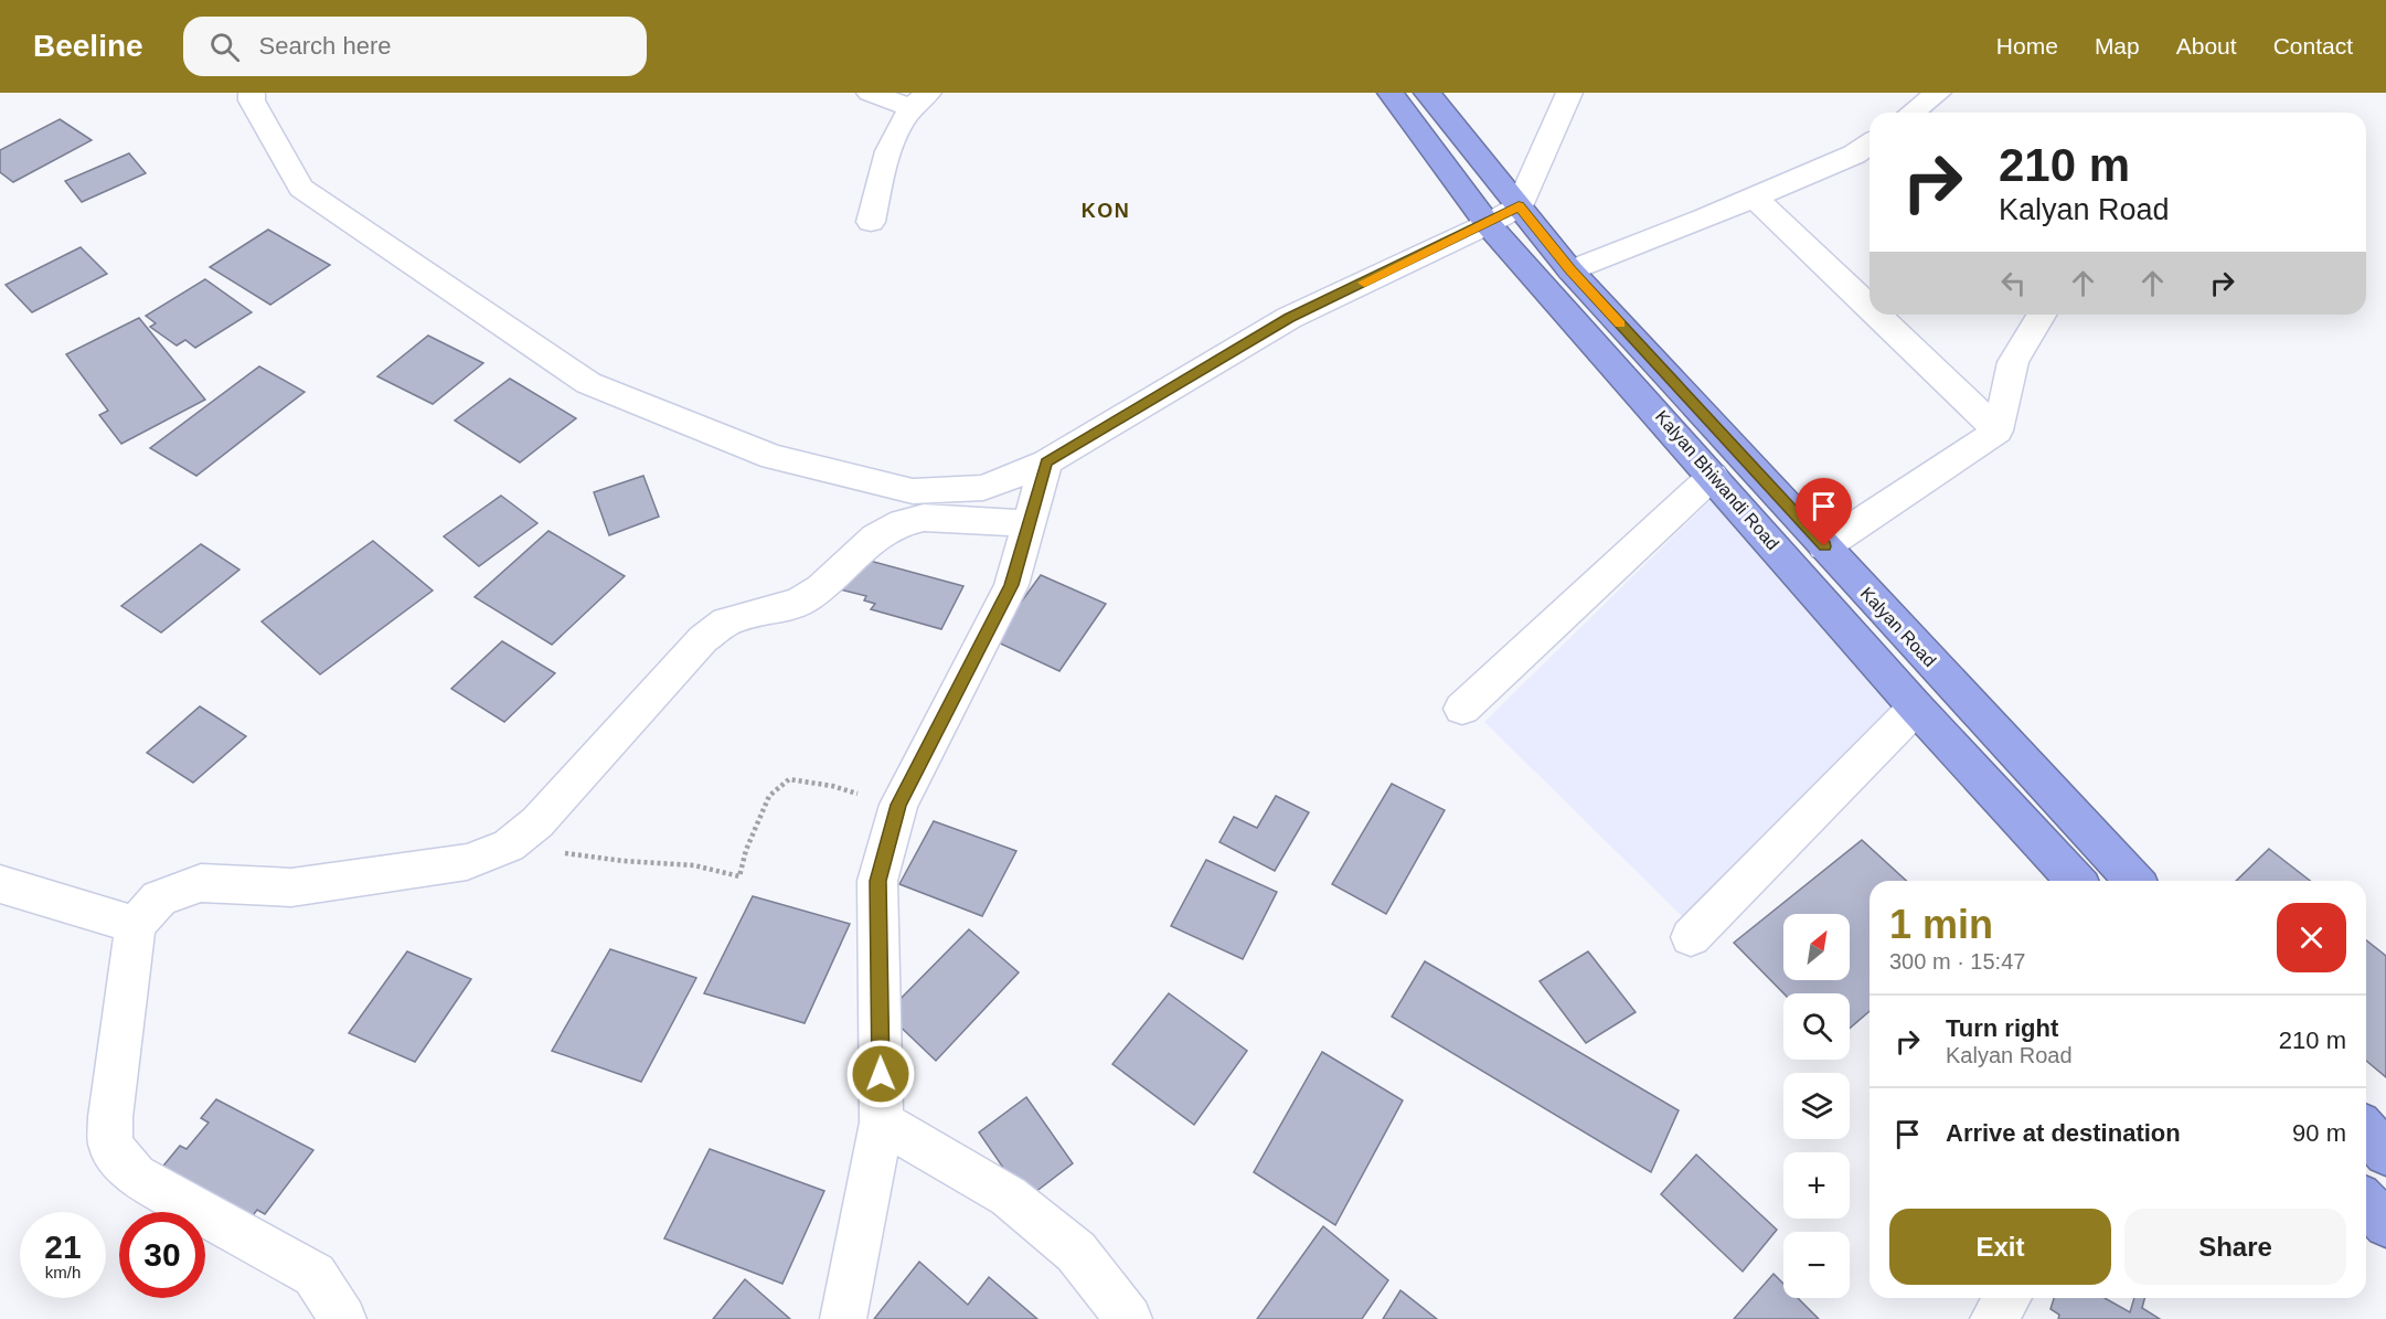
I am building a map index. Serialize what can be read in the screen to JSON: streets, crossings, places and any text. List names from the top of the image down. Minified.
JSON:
{"streets":{"highway":["Kalyan Bhiwandi Road","Kalyan Road"]},"districts":["KON"],"north":"top right","page":{"header":"Beeline","search":"Search here","nav":["Home","Map","About","Contact"],"turn":["210 m","Kalyan Road"],"heading":["1 min","300 m · 15:47"],"map_buttons":["+","−"],"list":[{"name":"Turn right","note":"Kalyan Road","value":"210 m"},{"name":"Arrive at destination","value":"90 m"}],"buttons":["Exit","Share"],"speed":"21 km/h","limit":"30"}}
